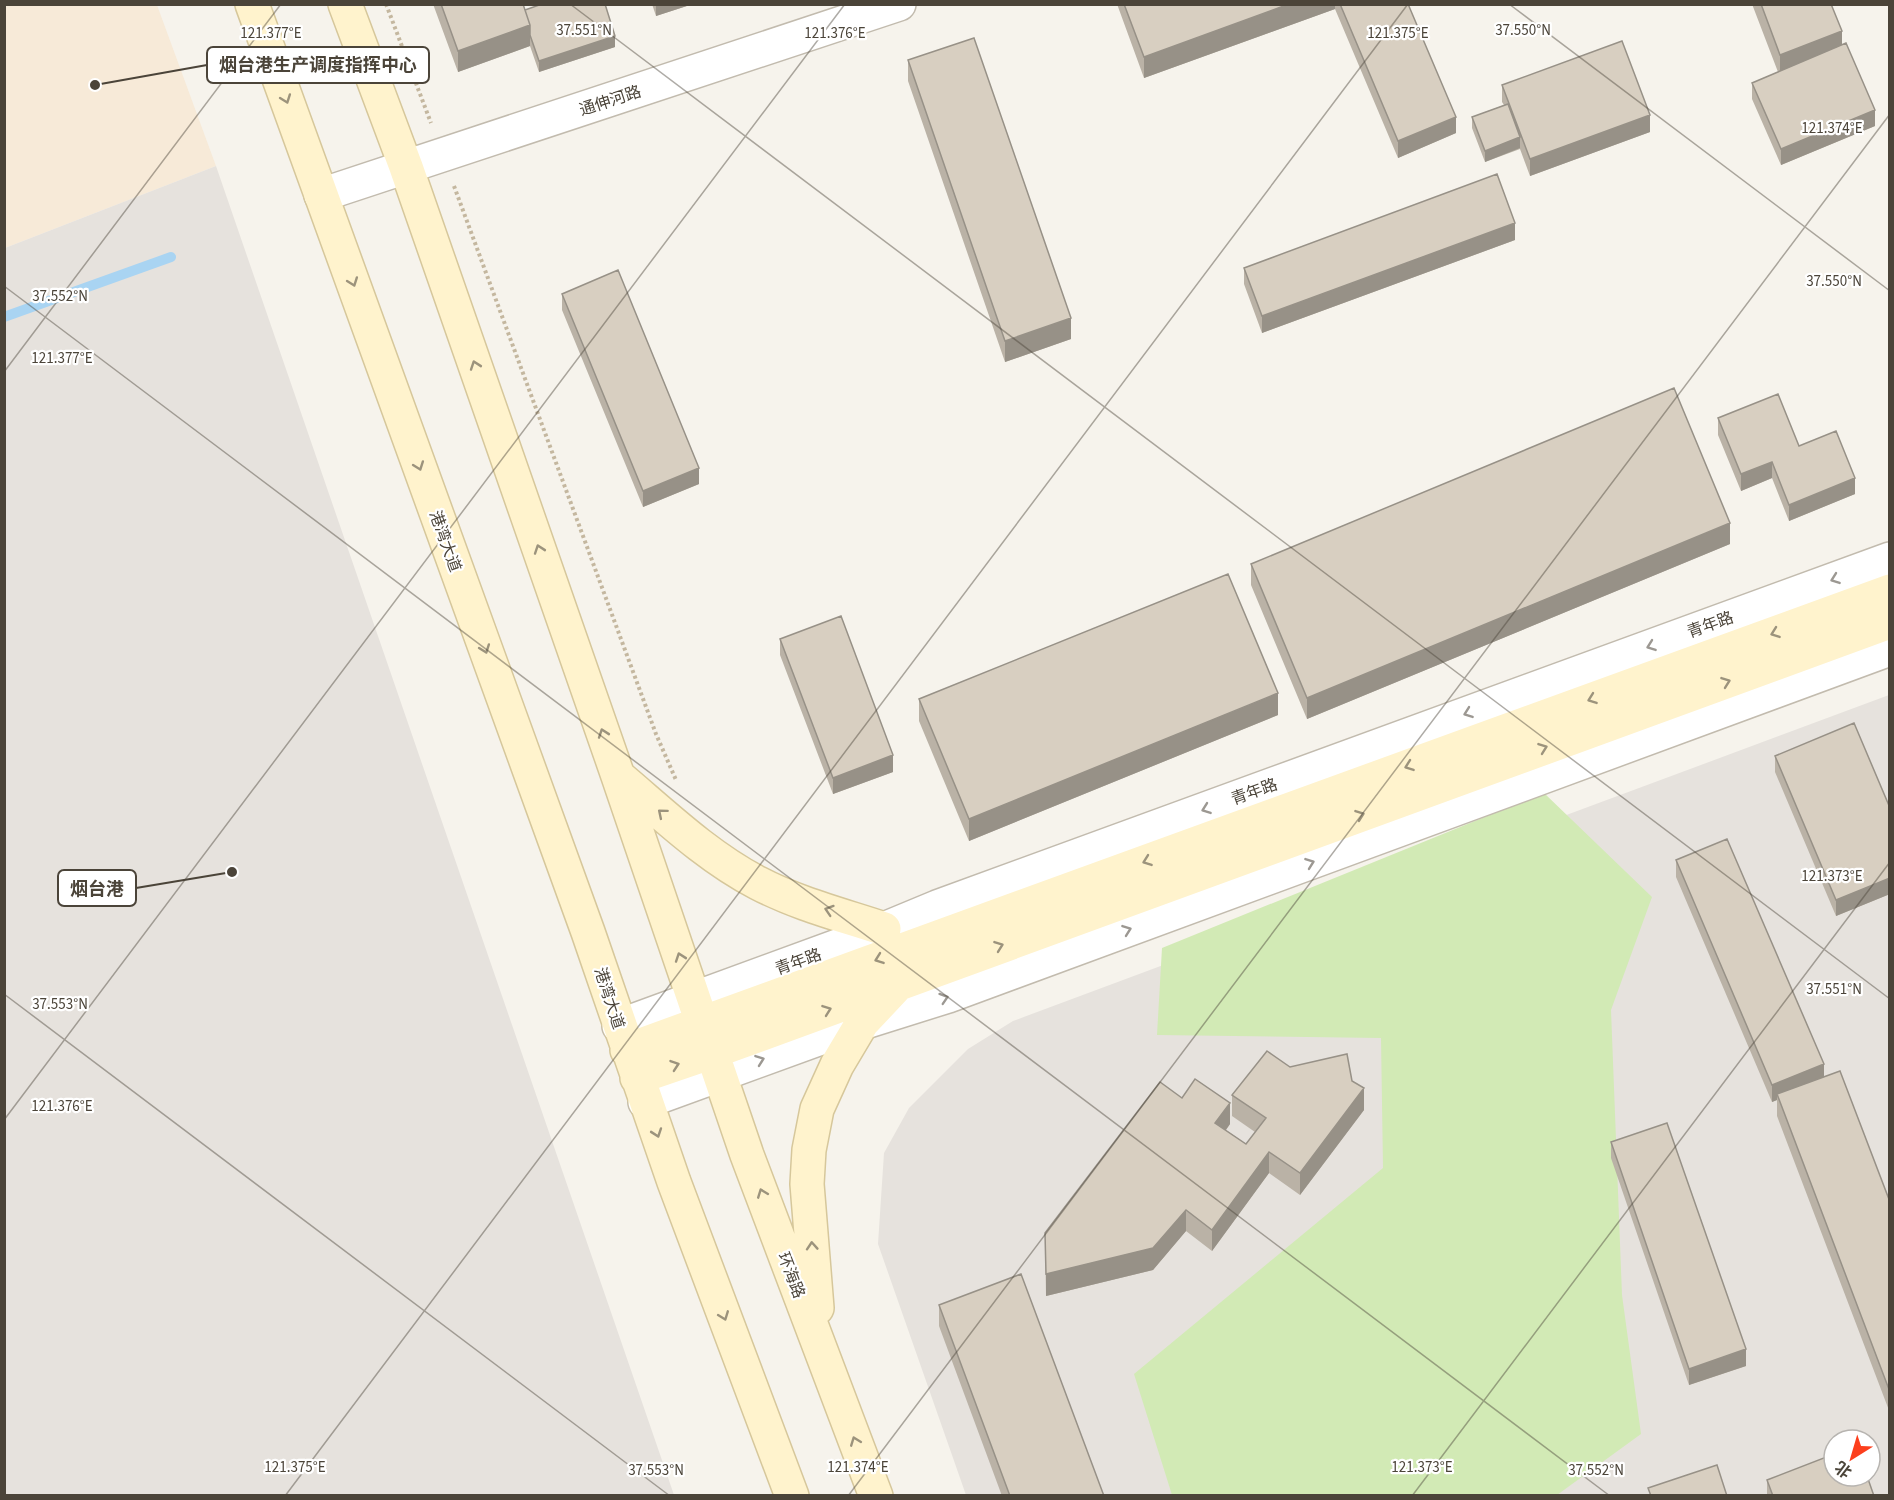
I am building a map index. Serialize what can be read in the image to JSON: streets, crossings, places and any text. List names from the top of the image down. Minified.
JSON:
{"streets":{"main road":["港湾大道","青年路","环海路"],"street":["通伸河路"]},"crossings":[["通伸河路","港湾大道"],["港湾大道","青年路"],["青年路","环海路"]],"places":["烟台港生产调度指挥中心","烟台港"],"north":"bottom left","coordinates":["37.551°N","37.550°N","121.377°E","121.376°E","121.375°E","121.374°E","37.552°N","121.373°E","37.553°N"]}
